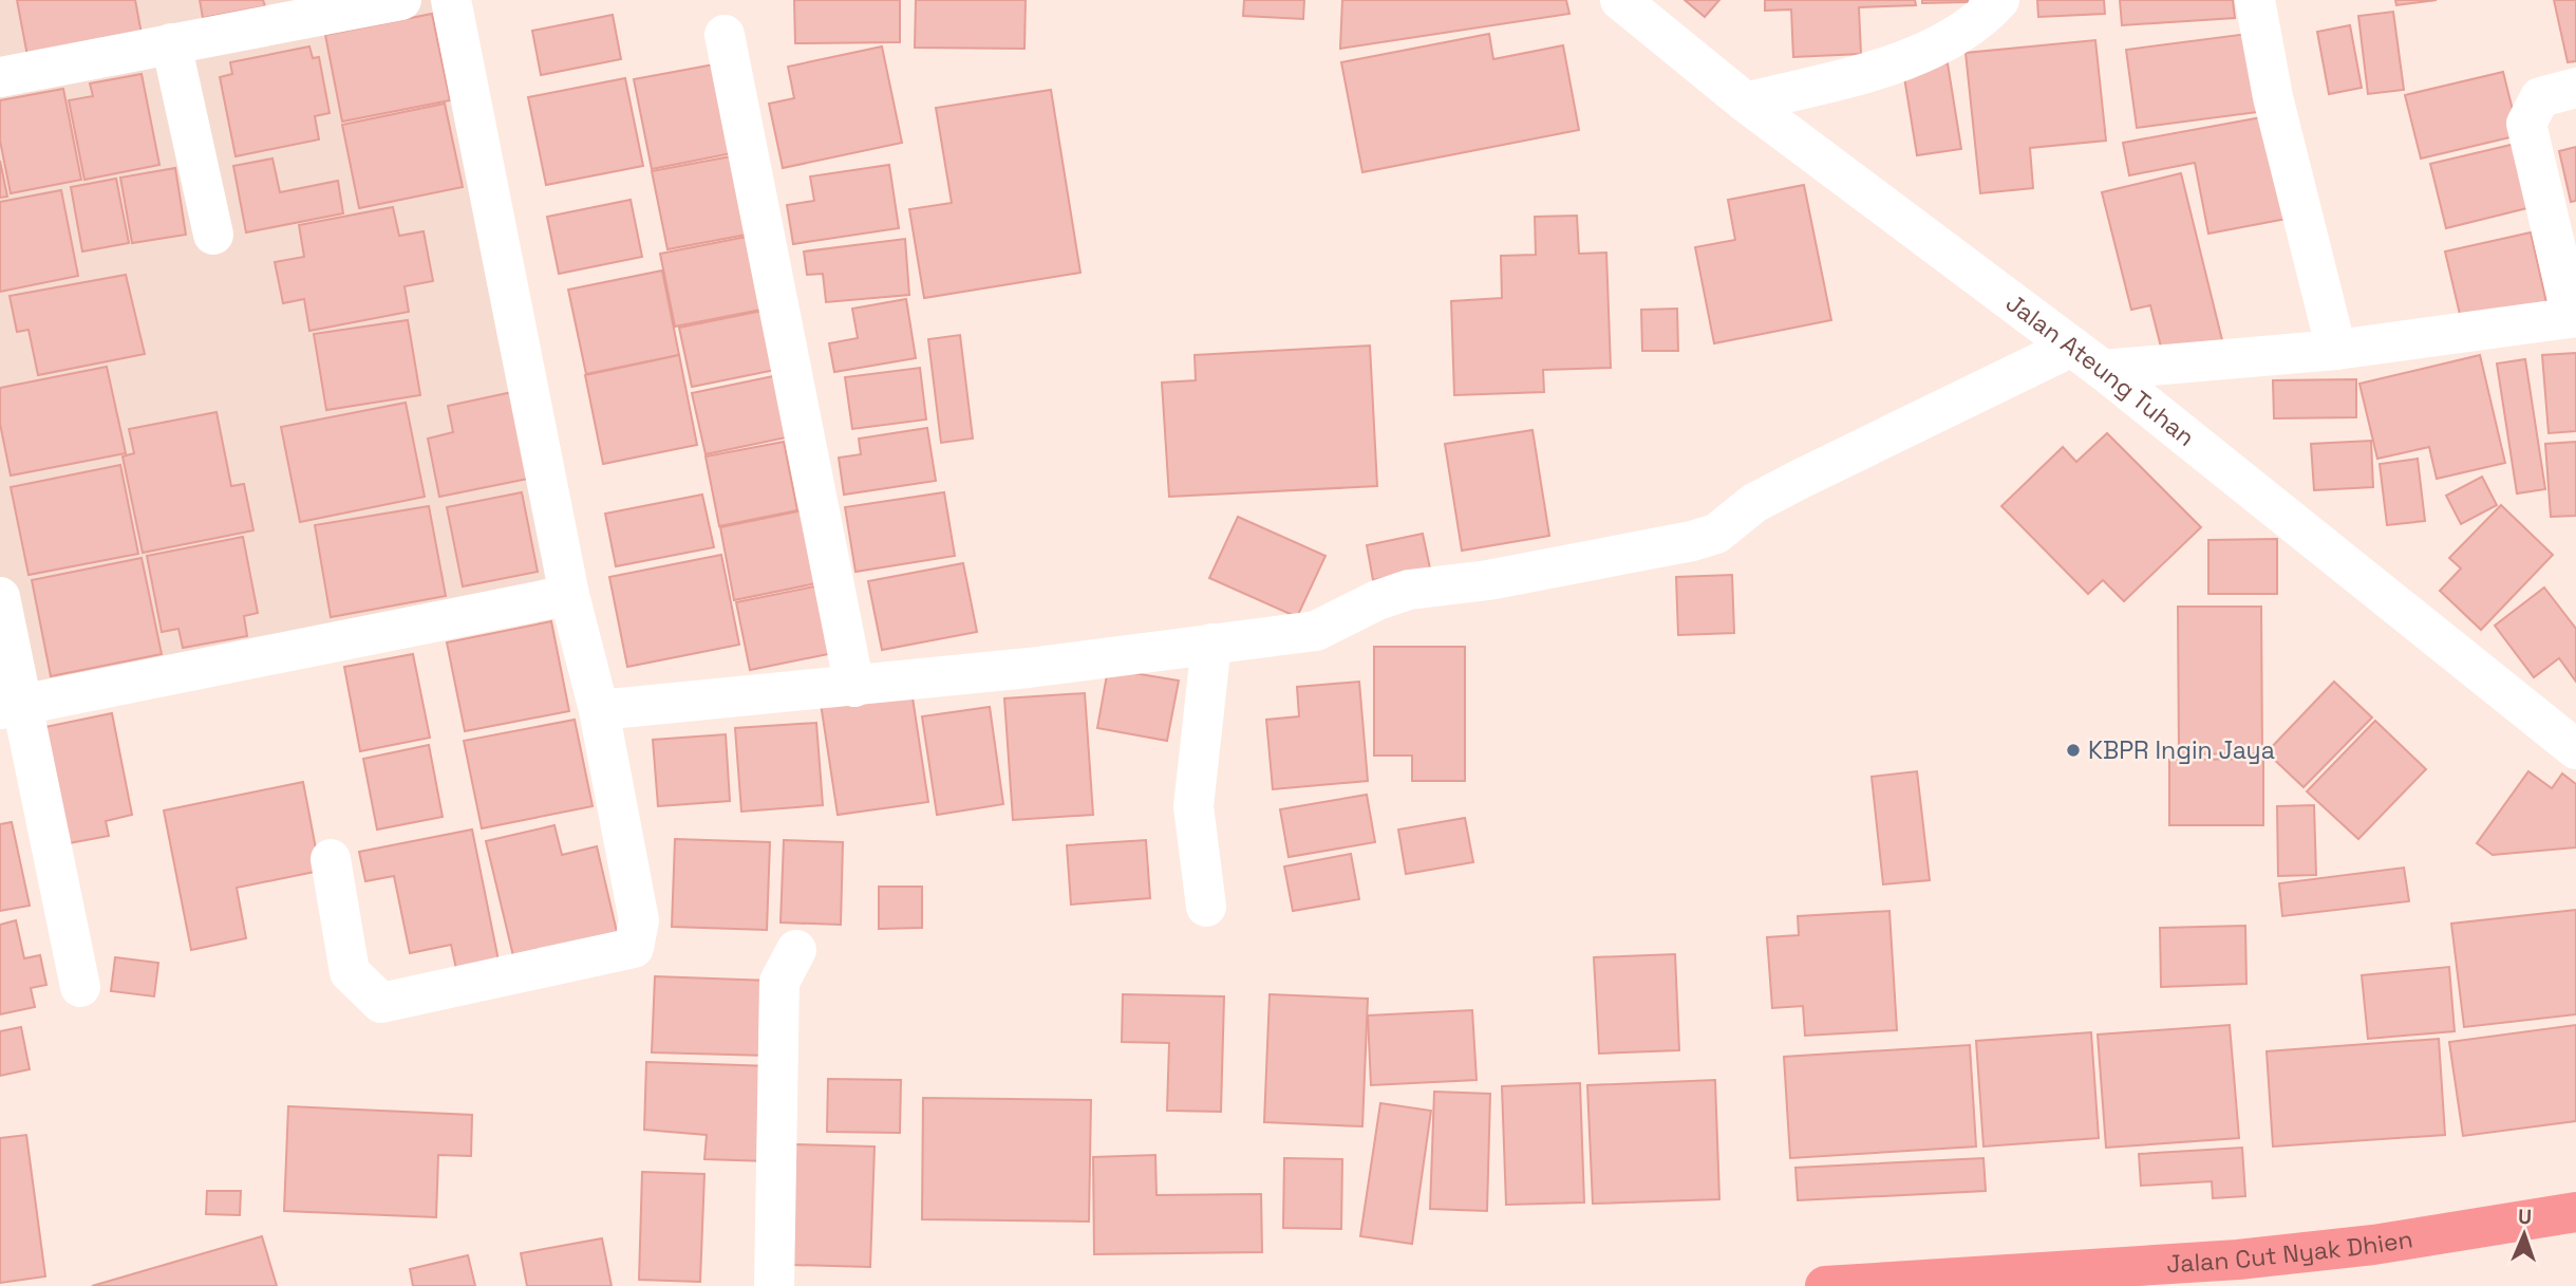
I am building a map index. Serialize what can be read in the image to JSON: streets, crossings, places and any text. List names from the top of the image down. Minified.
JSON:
{"streets":{"highway":["Jalan Cut Nyak Dhien"],"street":["Jalan Ateung Tuhan"]},"places":["KBPR Ingin Jaya"],"north":"top"}
